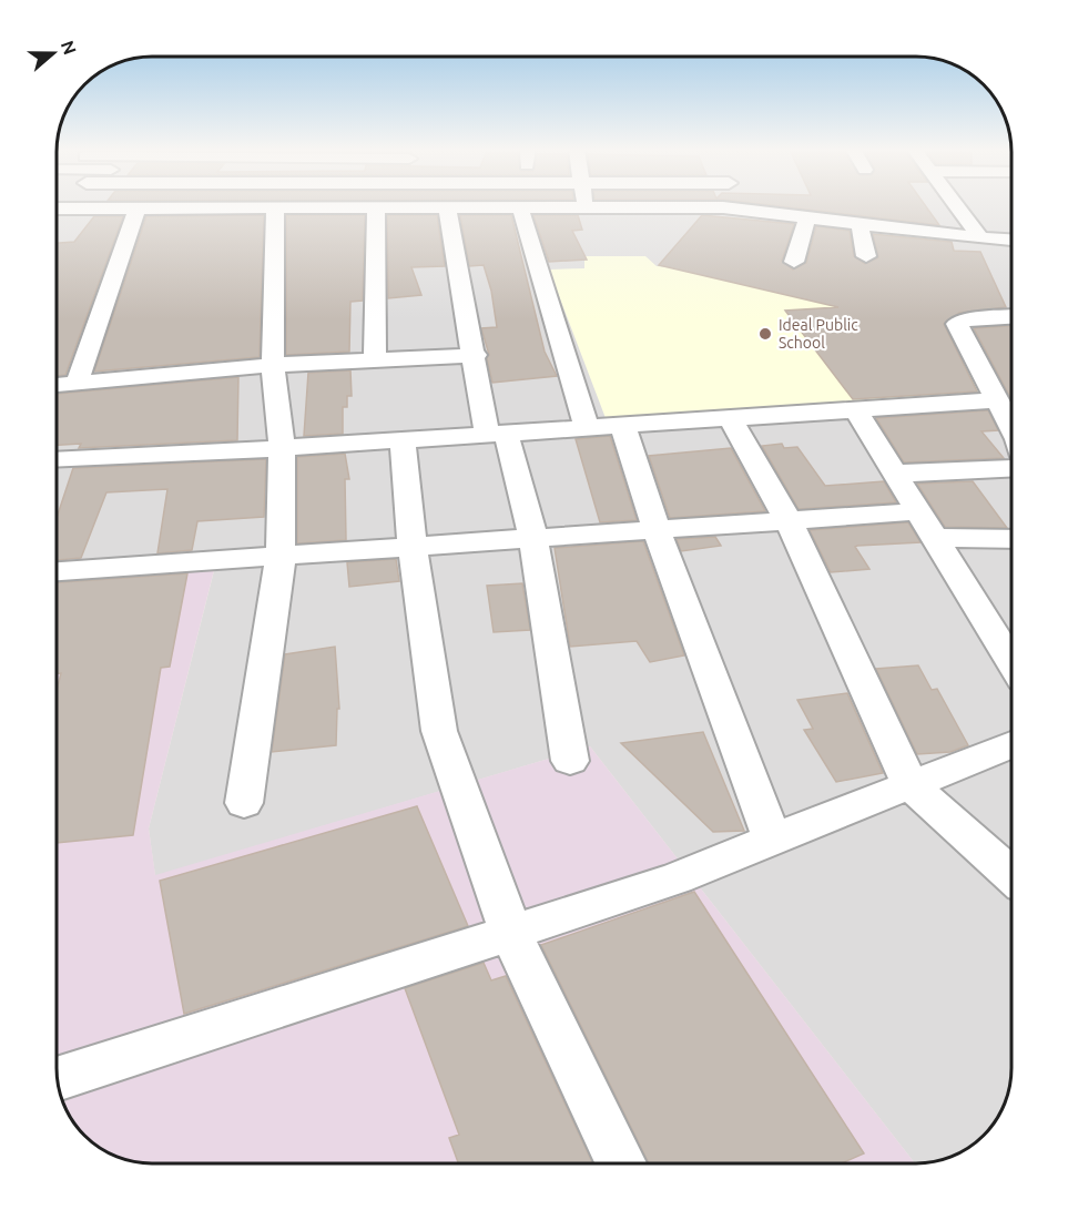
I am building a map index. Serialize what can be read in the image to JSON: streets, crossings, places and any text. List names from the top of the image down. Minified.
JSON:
{"places":["Ideal Public School"],"north":"right"}
